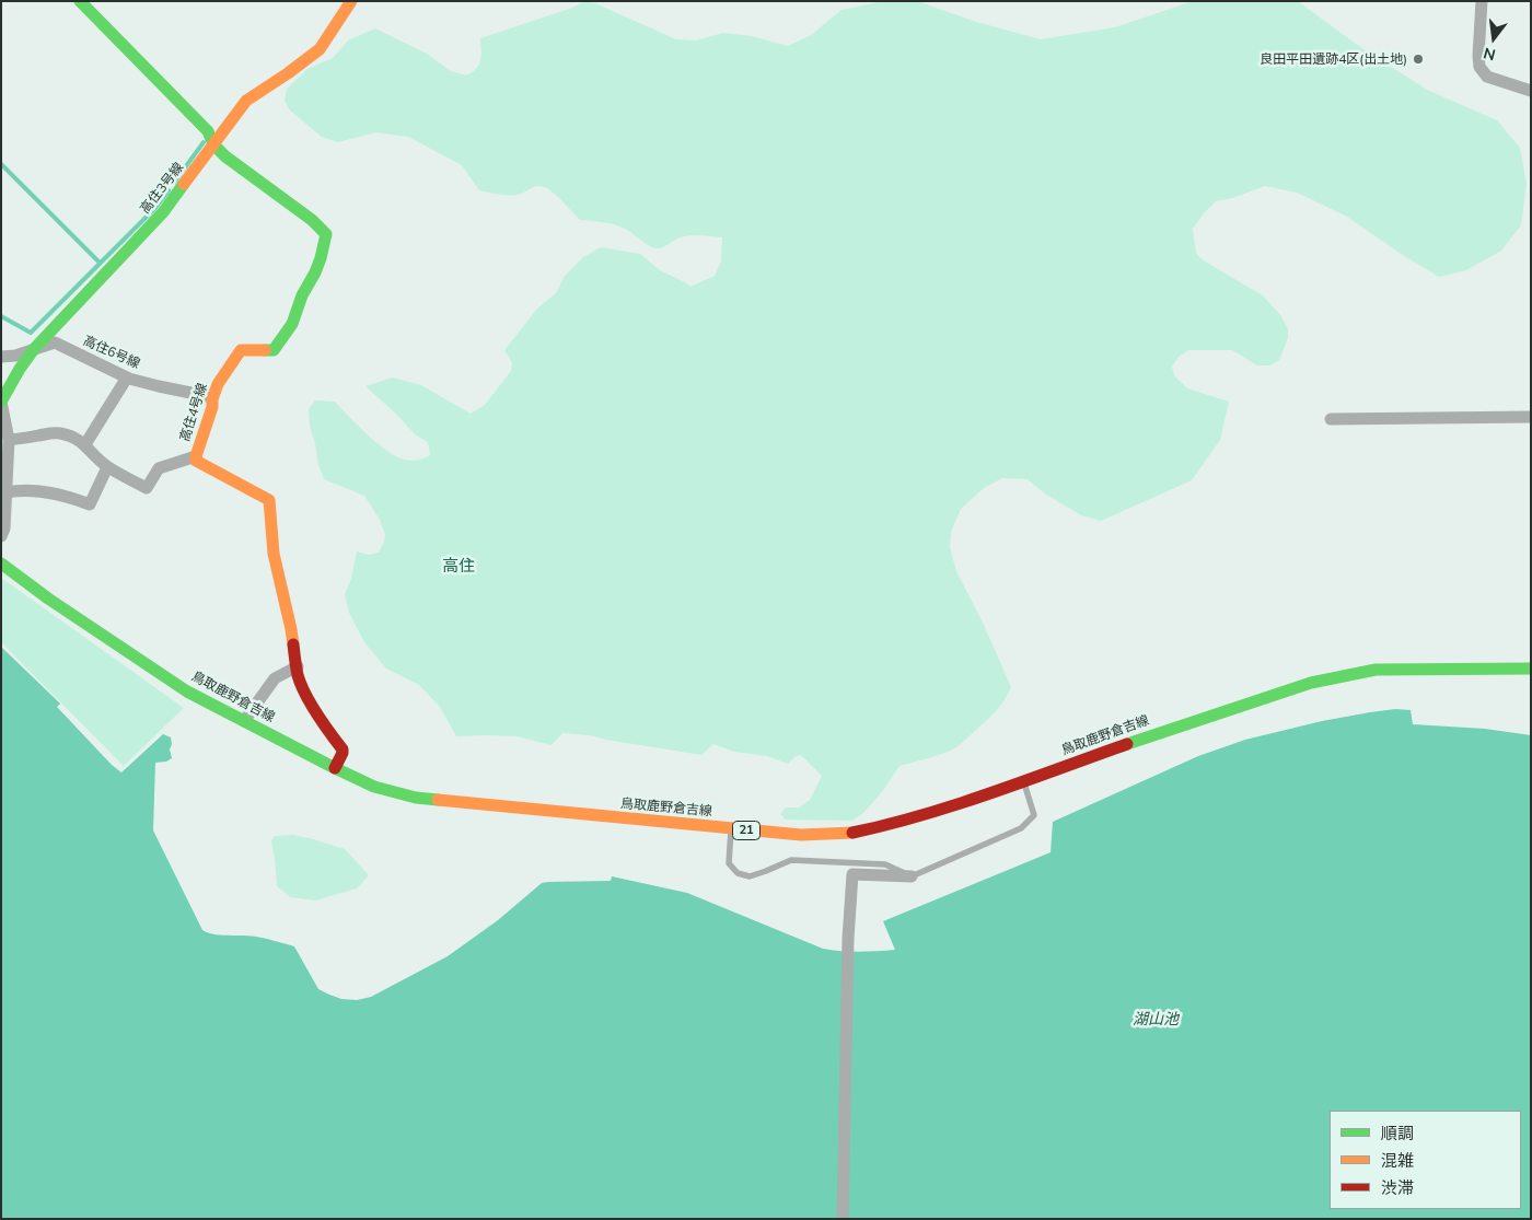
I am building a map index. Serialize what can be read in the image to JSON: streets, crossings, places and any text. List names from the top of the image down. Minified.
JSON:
{"streets":{"main road":["高住3号線","高住4号線","鳥取鹿野倉吉線","21"],"street":["高住6号線"]},"crossings":[["高住3号線","高住6号線"],["高住3号線","高住4号線"],["高住6号線","高住4号線"],["高住4号線","鳥取鹿野倉吉線"]],"districts":["高住"],"water":["湖山池"],"places":["良田平田遺跡4区(出土地)"],"legend":["順調","混雑","渋滞"],"north":"bottom"}
